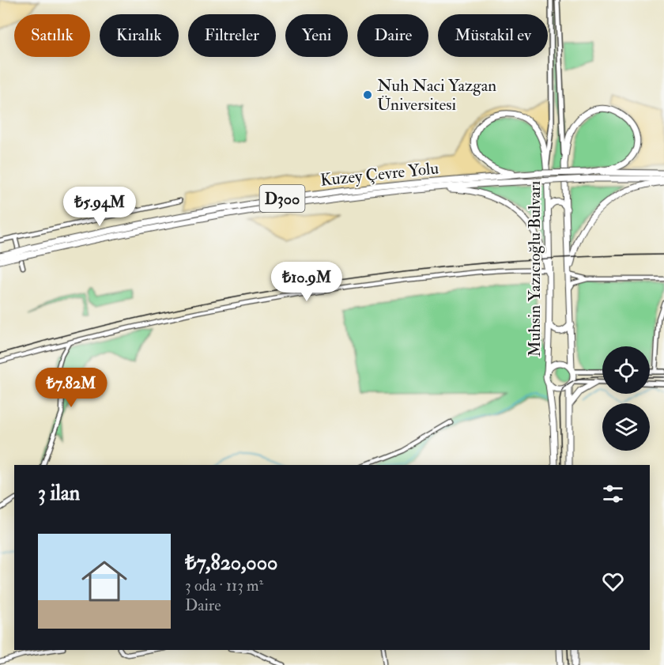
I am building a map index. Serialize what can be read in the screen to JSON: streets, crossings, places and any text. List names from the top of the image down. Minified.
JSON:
{"streets":{"highway":["Kuzey Çevre Yolu","D300","Muhsin Yazıcıoğlu Bulvarı"]},"crossings":[["Kuzey Çevre Yolu","D300"],["Kuzey Çevre Yolu","Muhsin Yazıcıoğlu Bulvarı"],["D300","Muhsin Yazıcıoğlu Bulvarı"]],"places":["Nuh Naci Yazgan Üniversitesi"],"page":{"chip":["Satılık","Kiralık","Filtreler","Yeni","Daire","Müstakil ev"],"price":["₺5.94M","₺10.9M","₺7.82M"],"heading":"3 ilan","list":[{"name":"₺7,820,000","note":"3 oda · 113 m² · Daire"}]}}
